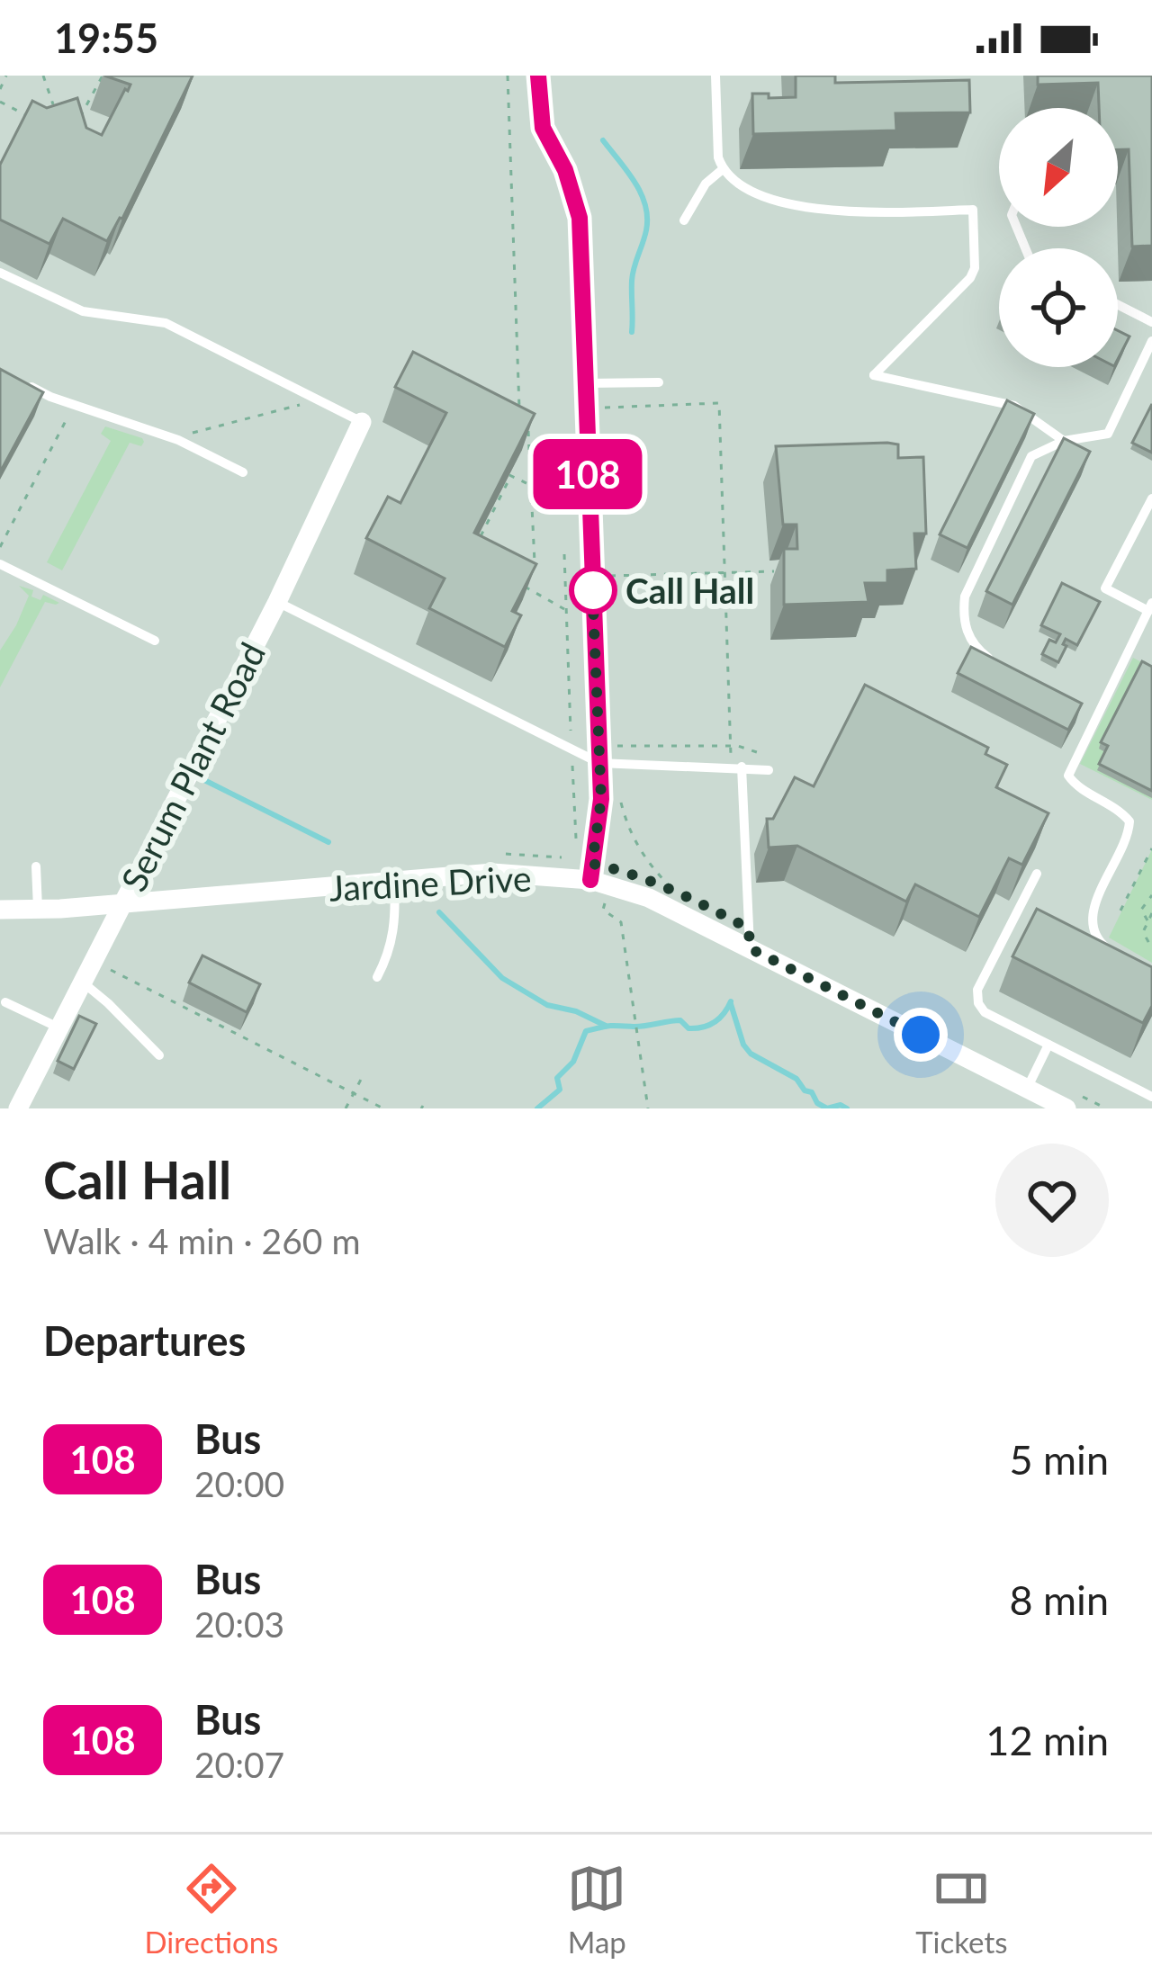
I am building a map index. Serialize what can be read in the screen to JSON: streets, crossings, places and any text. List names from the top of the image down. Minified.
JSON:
{"streets":{"street":["Serum Plant Road","Jardine Drive"]},"crossings":[["Serum Plant Road","Jardine Drive"]],"places":["Call Hall"],"lines":["bus line 108"],"north":"bottom left","page":{"status":"19:55","on_map":"108","heading":[["Call Hall","Walk · 4 min · 260 m"],"Departures"],"list":[{"mark":"108","name":"Bus","note":"20:00","value":"5 min"},{"mark":"108","name":"Bus","note":"20:03","value":"8 min"},{"mark":"108","name":"Bus","note":"20:07","value":"12 min"}],"tabs":["Directions","Map","Tickets"]}}
